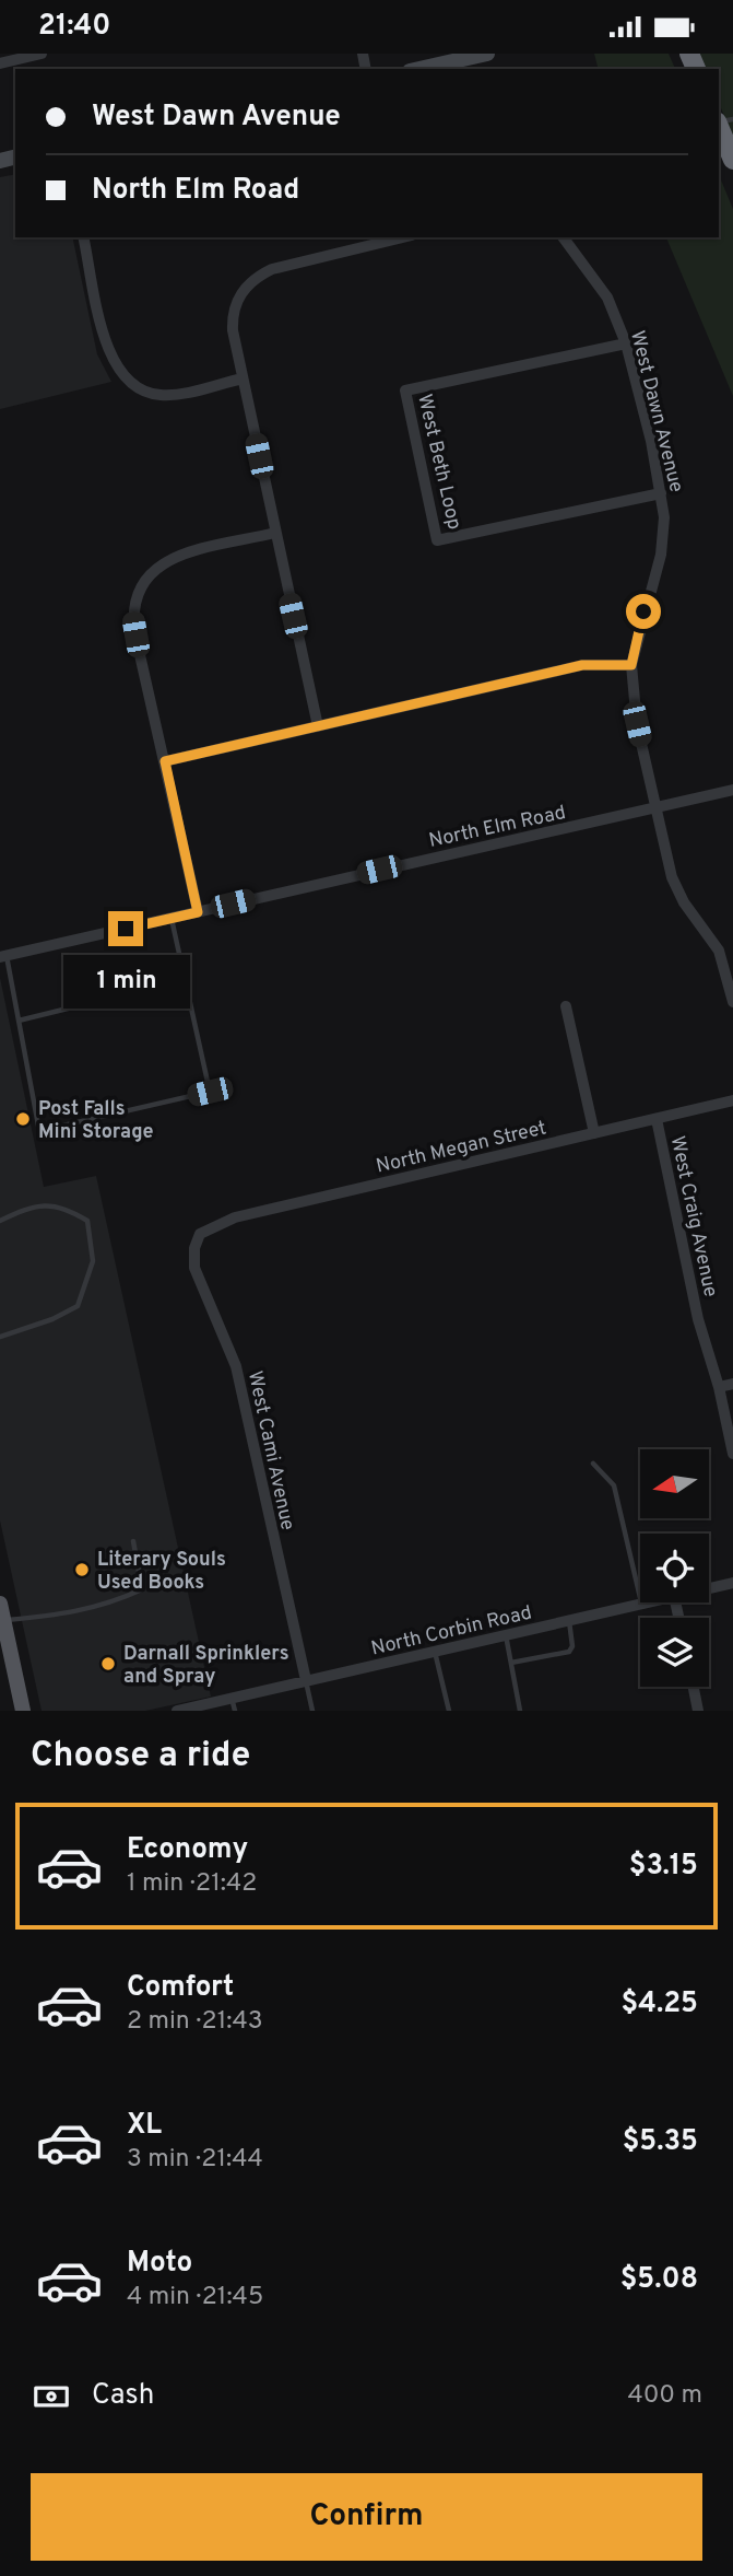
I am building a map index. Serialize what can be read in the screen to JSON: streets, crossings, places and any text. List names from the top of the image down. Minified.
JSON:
{"streets":{"street":["West Dawn Avenue","West Beth Loop","North Elm Road","North Megan Street","West Craig Avenue","West Cami Avenue","North Corbin Road"]},"crossings":[["West Dawn Avenue","West Beth Loop"],["West Dawn Avenue","North Elm Road"],["North Megan Street","West Craig Avenue"],["North Megan Street","West Cami Avenue"],["West Cami Avenue","North Corbin Road"]],"places":["Post Falls Mini Storage","Literary Souls Used Books","Darnall Sprinklers and Spray"],"north":"left","page":{"status":"21:40","banner":["West Dawn Avenue","North Elm Road"],"bubble":"1 min","heading":"Choose a ride","list":[{"name":"Economy","note":"1 min · 21:42","value":"$3.15"},{"name":"Comfort","note":"2 min · 21:43","value":"$4.25"},{"name":"XL","note":"3 min · 21:44","value":"$5.35"},{"name":"Moto","note":"4 min · 21:45","value":"$5.08"}],"pay":["Cash","400 m"],"buttons":"Confirm"}}
